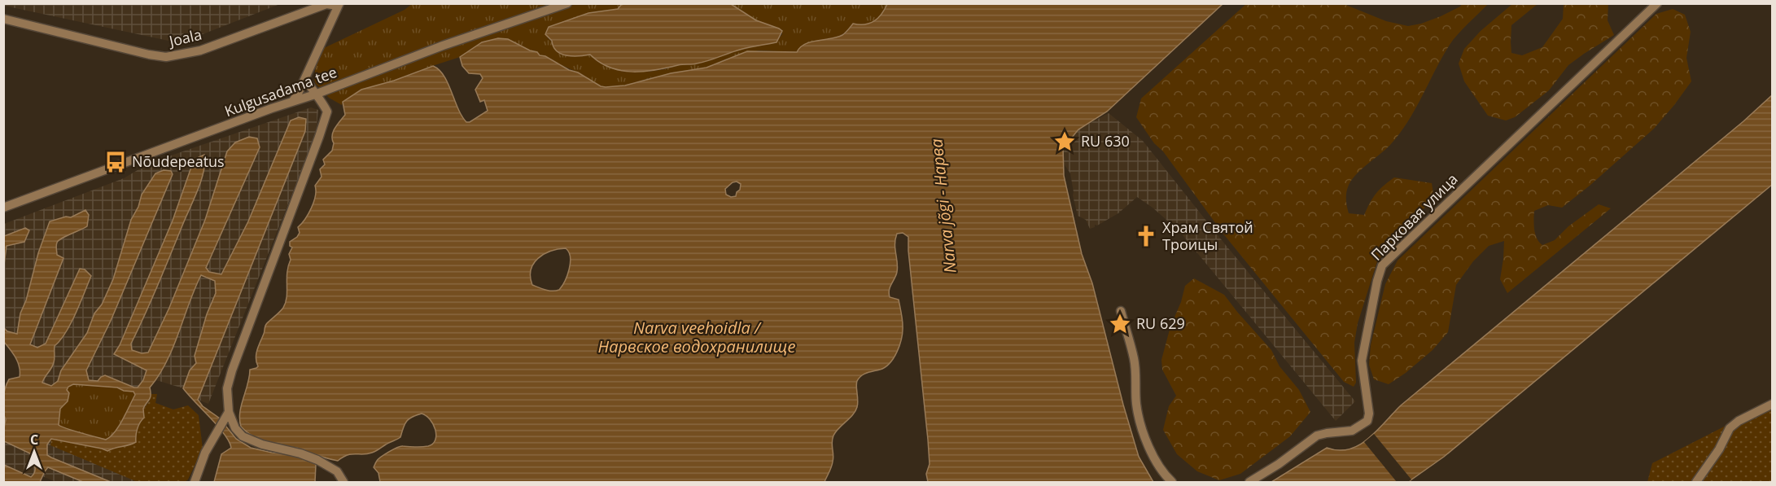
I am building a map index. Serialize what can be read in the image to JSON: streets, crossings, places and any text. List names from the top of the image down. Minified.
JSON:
{"streets":{"street":["Joala","Kulgusadama tee","Парковая улица"]},"water":["Narva jõgi - Нарва","Narva veehoidla / Нарвское водохранилище"],"places":{"place":["RU 630","RU 629"],"bus stop":["Nõudepeatus"],"church":["Храм Святой Троицы"]},"north":"top"}
